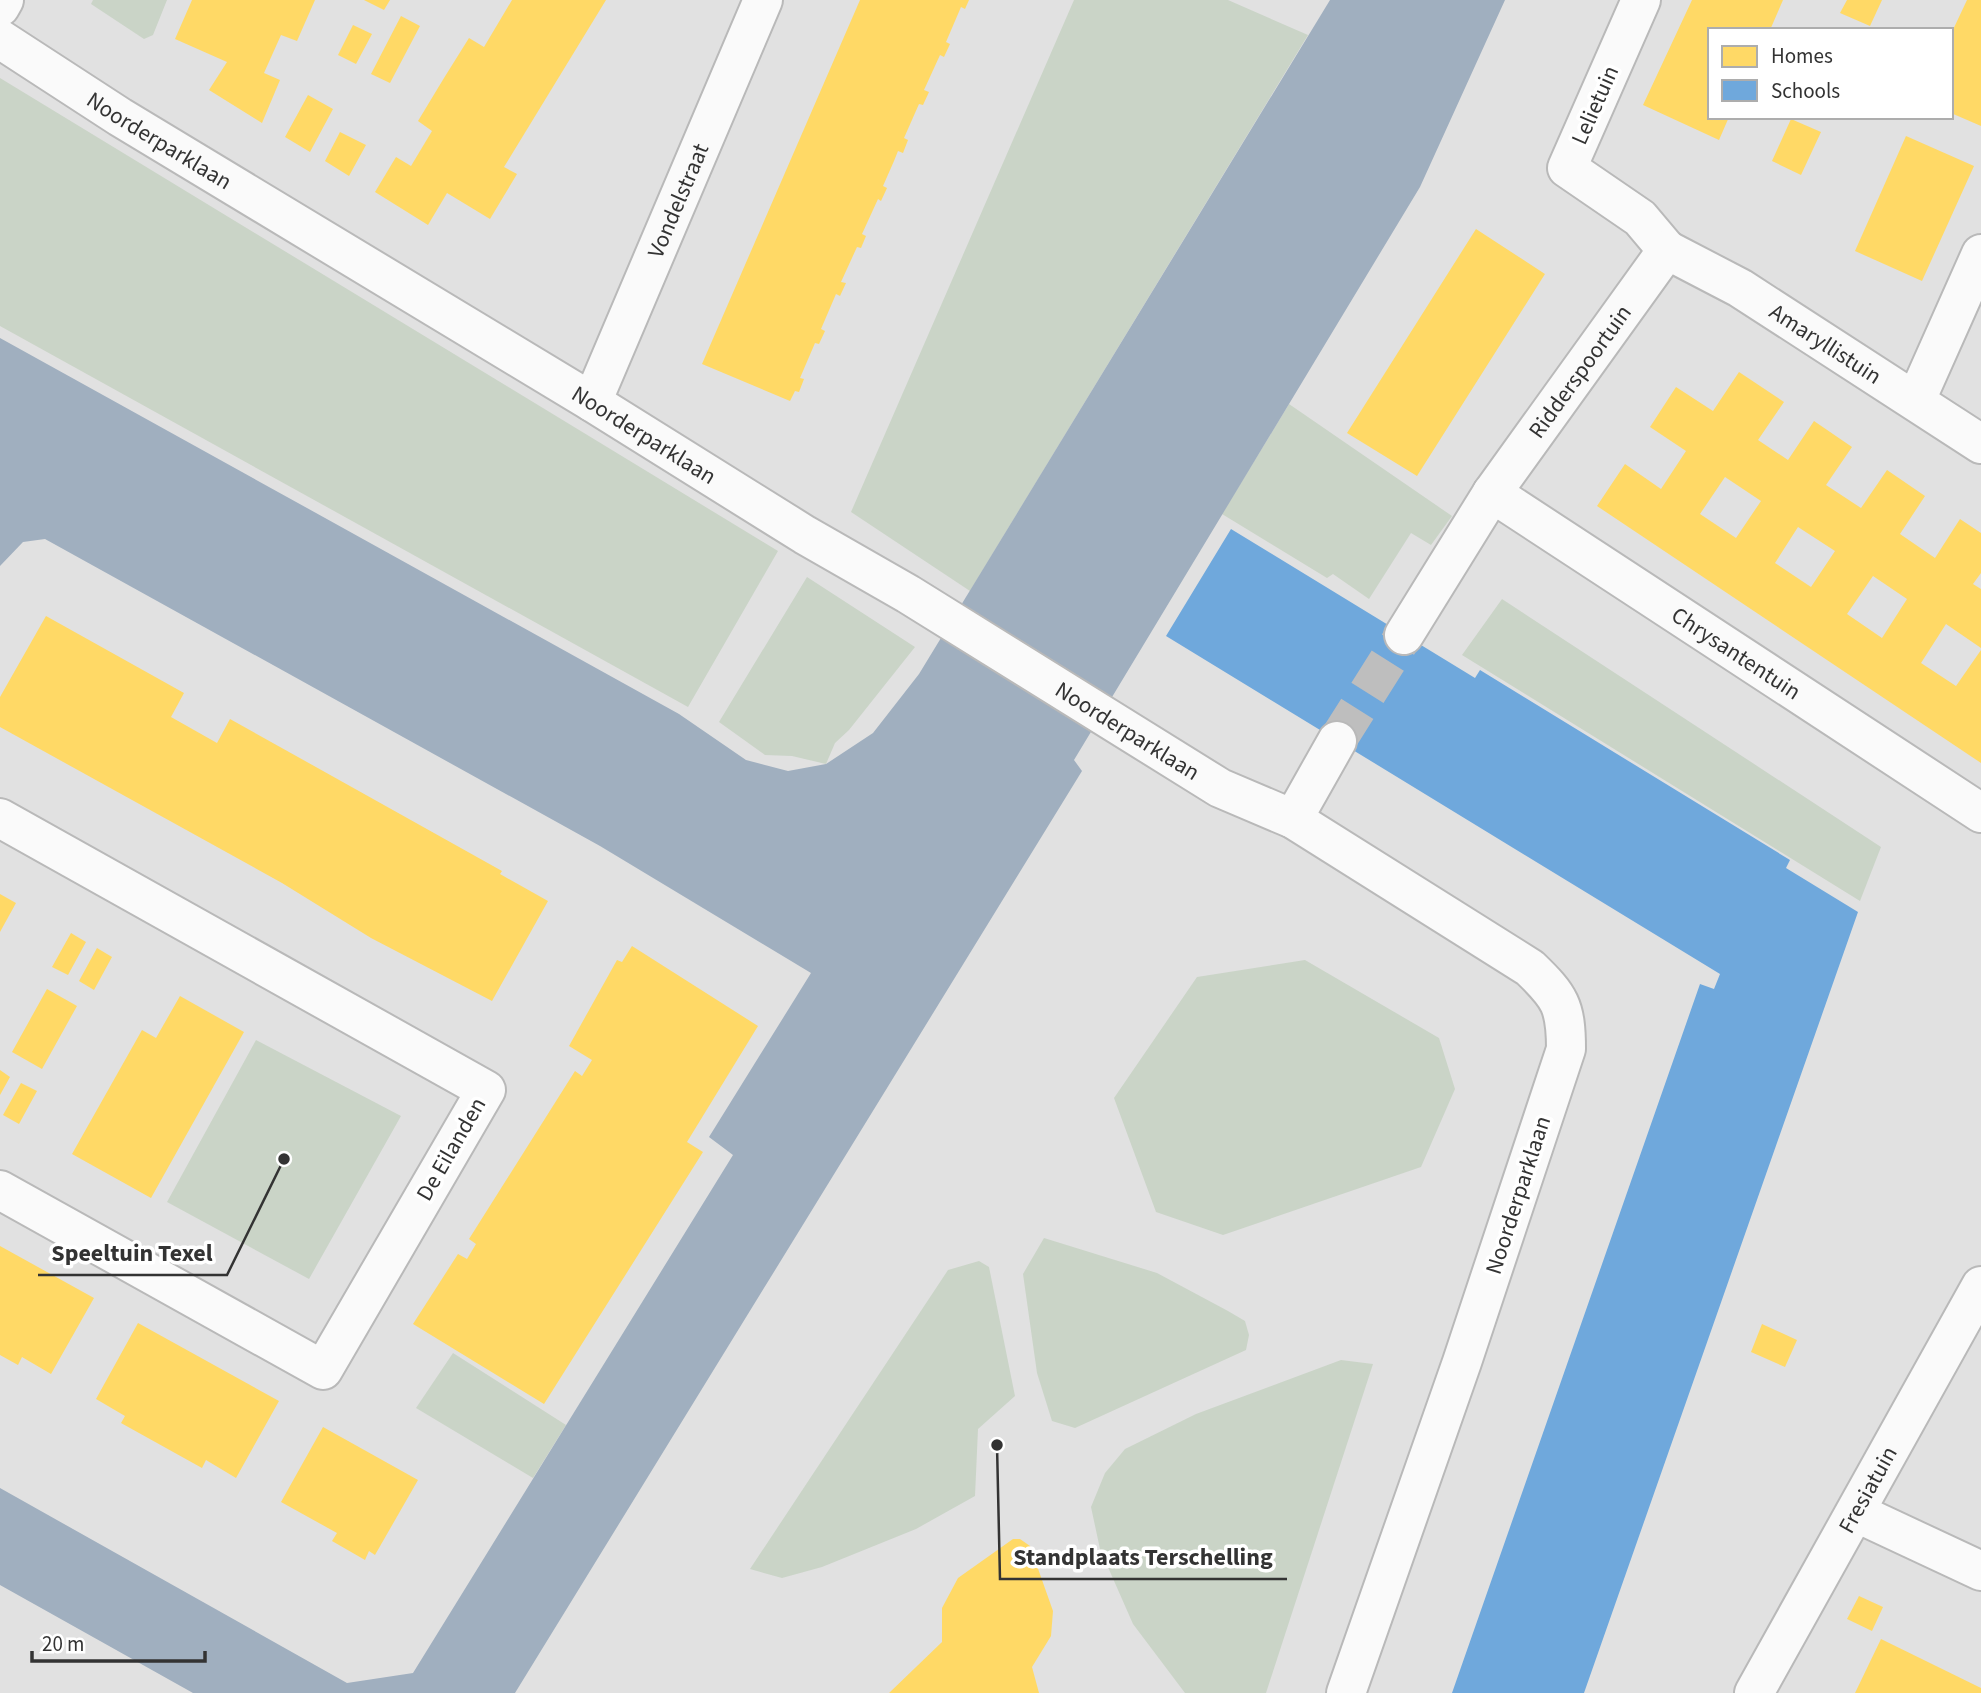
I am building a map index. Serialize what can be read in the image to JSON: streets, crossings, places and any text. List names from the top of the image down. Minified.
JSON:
{"streets":{"street":["Lelietuin","Noorderparklaan","Vondelstraat","Amaryllistuin","Ridderspoortuin","Chrysantentuin","De Eilanden","Fresiatuin"]},"crossings":[["Lelietuin","Amaryllistuin"],["Lelietuin","Ridderspoortuin"],["Noorderparklaan","Vondelstraat"],["Amaryllistuin","Ridderspoortuin"],["Ridderspoortuin","Chrysantentuin"]],"places":["Speeltuin Texel","Standplaats Terschelling"],"legend":["Homes","Schools"],"scale_bar":"20 m"}
